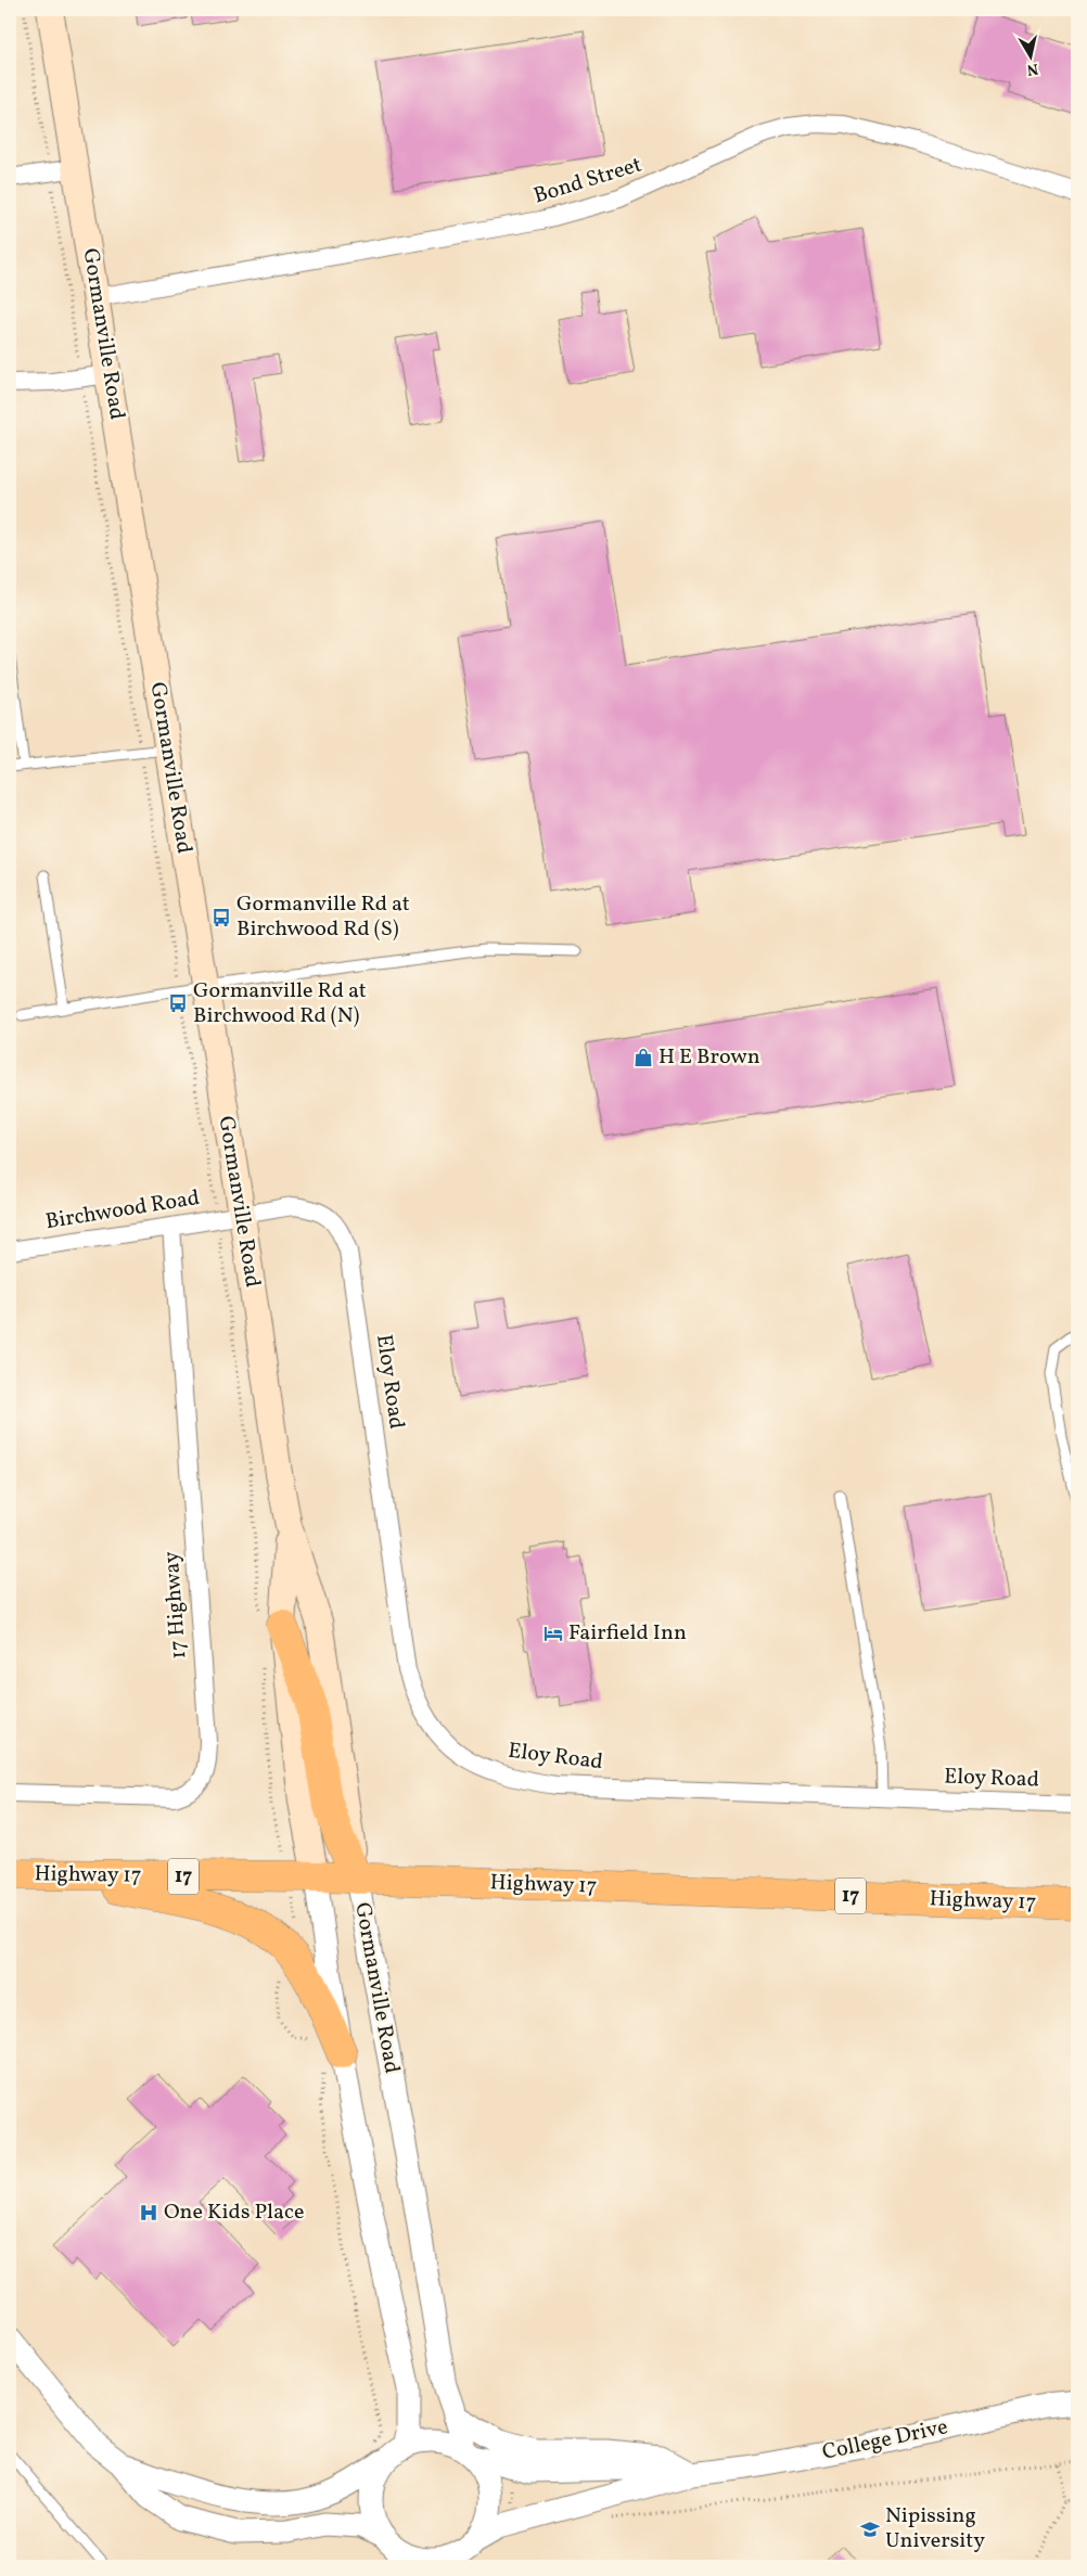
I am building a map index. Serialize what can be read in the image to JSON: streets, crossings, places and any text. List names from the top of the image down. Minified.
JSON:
{"streets":{"highway":["Highway 17","17"],"main road":["Gormanville Road"],"street":["Bond Street","Birchwood Road","Eloy Road","17 Highway","College Drive"]},"crossings":[["Bond Street","Gormanville Road"],["Gormanville Road","Birchwood Road"],["Gormanville Road","Eloy Road"],["Gormanville Road","Highway 17"],["Gormanville Road","College Drive"],["Birchwood Road","Eloy Road"],["Birchwood Road","17 Highway"]],"places":{"bus stop":["Gormanville Rd at Birchwood Rd (S)","Gormanville Rd at Birchwood Rd (N)"],"shop":["H E Brown"],"hotel":["Fairfield Inn"],"hospital":["One Kids Place"],"school or university":["Nipissing University"]},"north":"bottom"}
